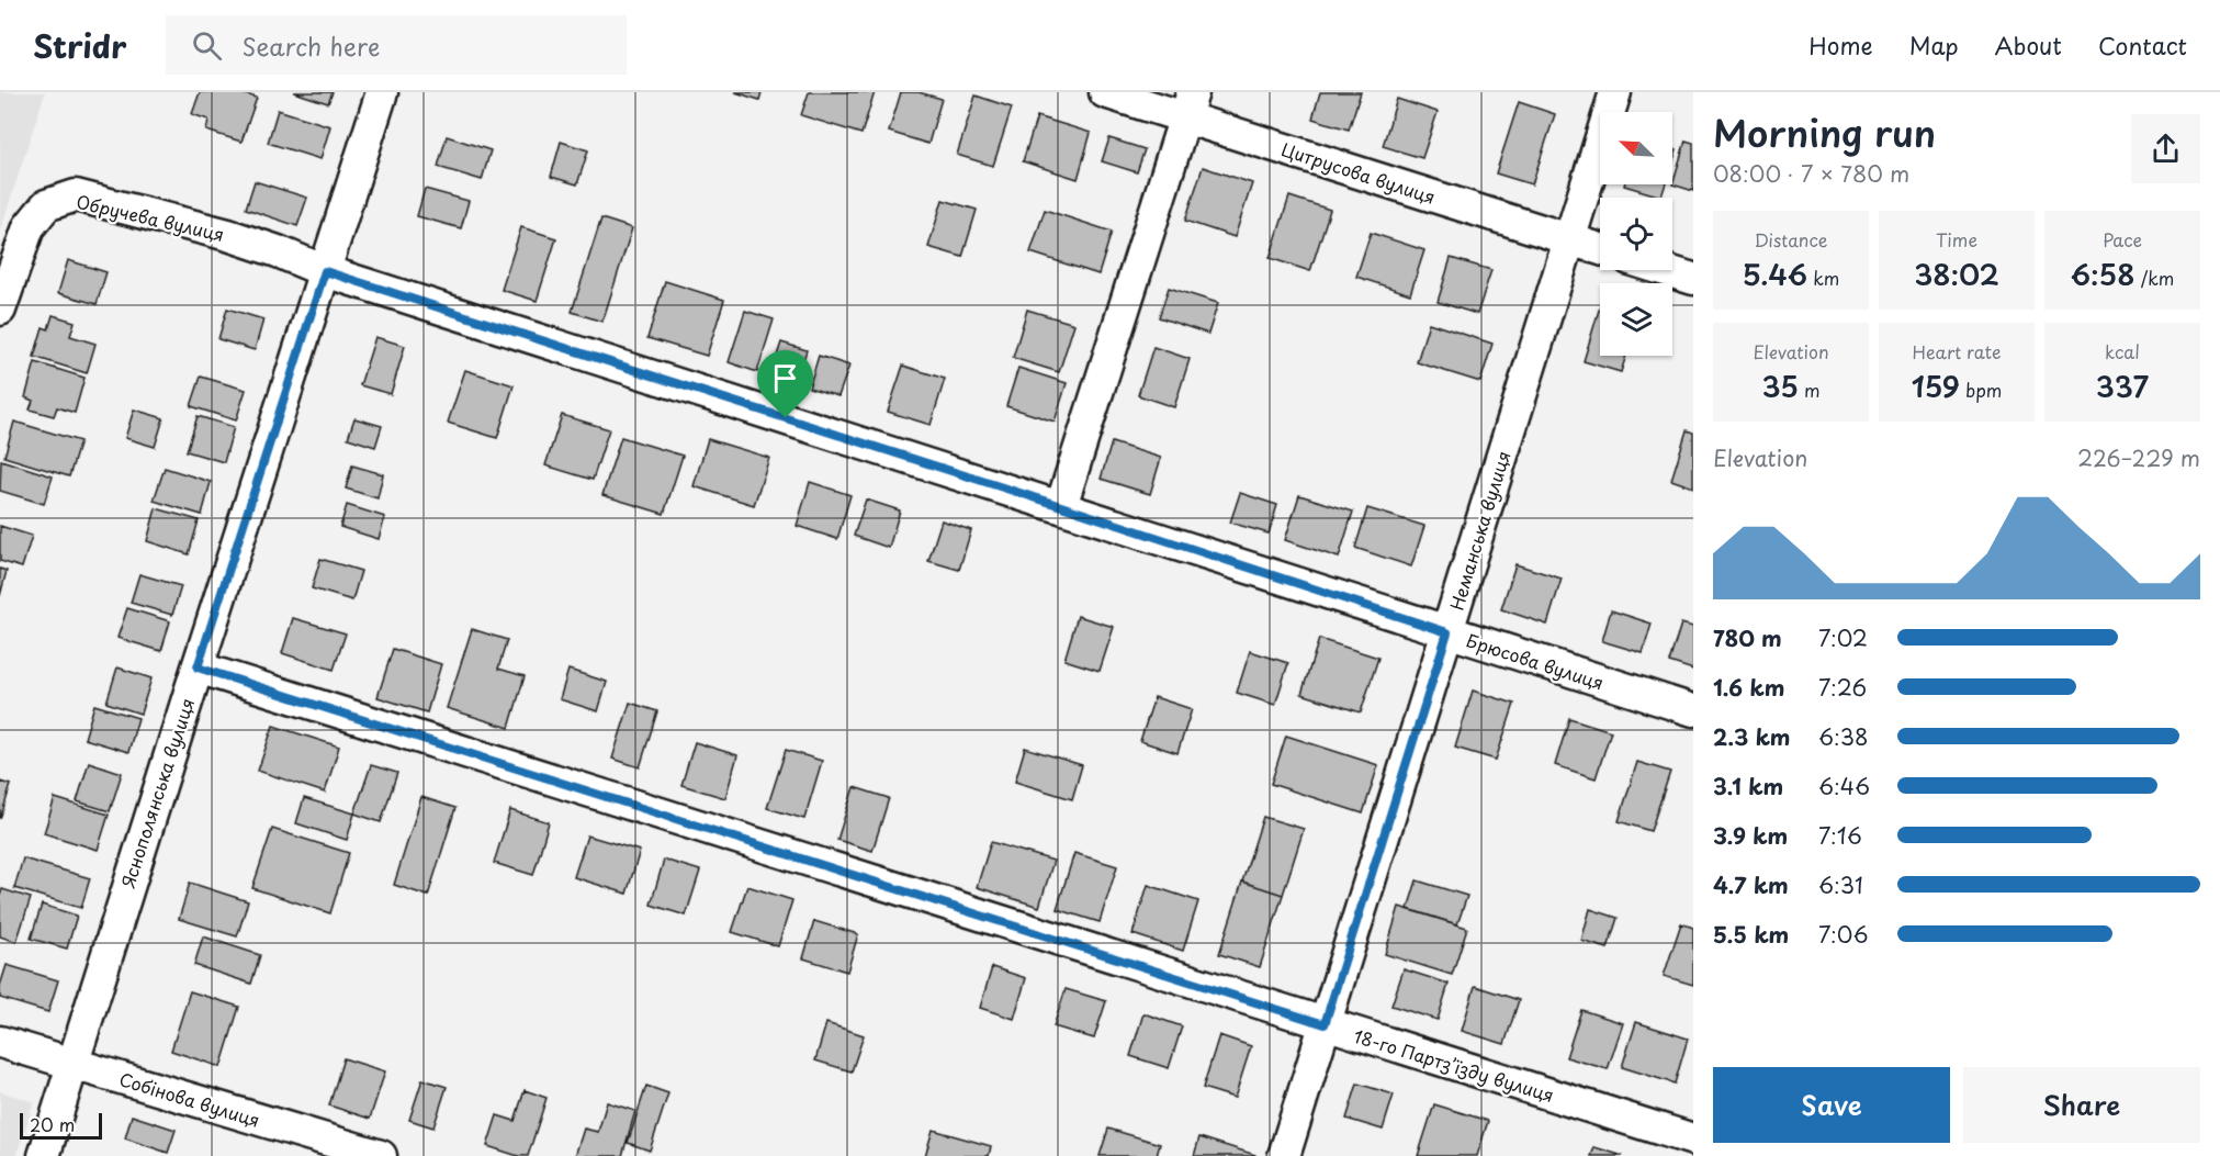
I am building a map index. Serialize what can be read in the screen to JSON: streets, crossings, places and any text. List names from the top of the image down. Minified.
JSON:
{"streets":{"street":["Цитрусова вулиця","Обручева вулиця","Неманська вулиця","Брюсова вулиця","Яснополянська вулиця","18-го Партз’їзду вулиця","Собінова вулиця"]},"crossings":[["Цитрусова вулиця","Неманська вулиця"],["Обручева вулиця","Брюсова вулиця"],["Обручева вулиця","Яснополянська вулиця"],["Неманська вулиця","Брюсова вулиця"],["Неманська вулиця","18-го Партз’їзду вулиця"],["Брюсова вулиця","Яснополянська вулиця"],["Яснополянська вулиця","18-го Партз’їзду вулиця"],["Яснополянська вулиця","Собінова вулиця"]],"scale_bar":"20 m","north":"top left","page":{"header":"Stridr","search":"Search here","nav":["Home","Map","About","Contact"],"heading":["Morning run","08:00 · 7 × 780 m"],"stats":[["Distance","5.46 km"],["Time","38:02"],["Pace","6:58 /km"],["Elevation","35 m"],["Heart rate","159 bpm"],["kcal","337"]],"chart":["Elevation","226–229 m"],"list":[{"name":"780 m","note":"7:02"},{"name":"1.6 km","note":"7:26"},{"name":"2.3 km","note":"6:38"},{"name":"3.1 km","note":"6:46"},{"name":"3.9 km","note":"7:16"},{"name":"4.7 km","note":"6:31"},{"name":"5.5 km","note":"7:06"}],"buttons":["Save","Share"],"scale":"20 m"}}
